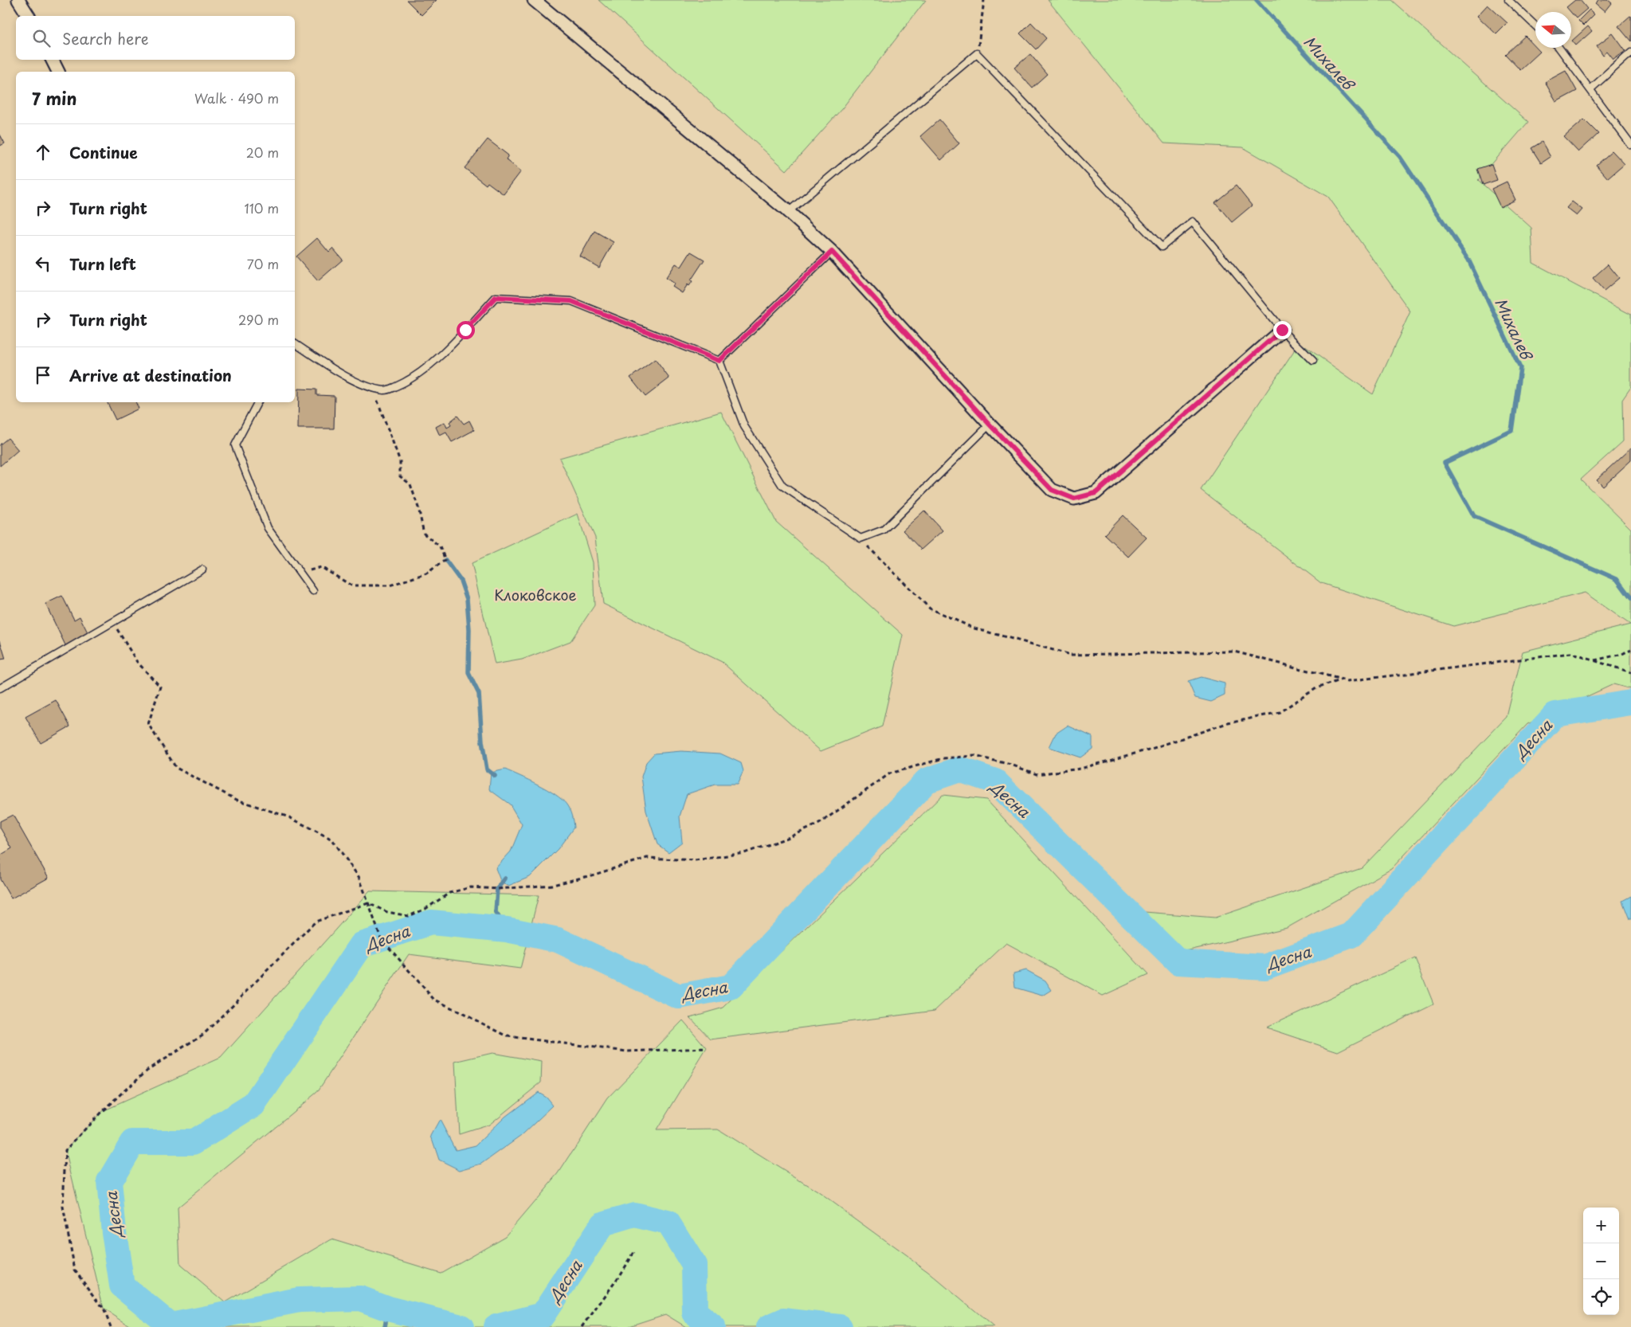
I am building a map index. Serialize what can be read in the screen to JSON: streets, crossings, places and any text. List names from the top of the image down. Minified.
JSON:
{"water":["Михалев","Десна"],"parks":["Клоковское"],"north":"left","page":{"search":"Search here","heading":["7 min","Walk · 490 m"],"list":[["Continue","20 m"],["Turn right","110 m"],["Turn left","70 m"],["Turn right","290 m"],"Arrive at destination"],"map_buttons":["+","−"]}}
